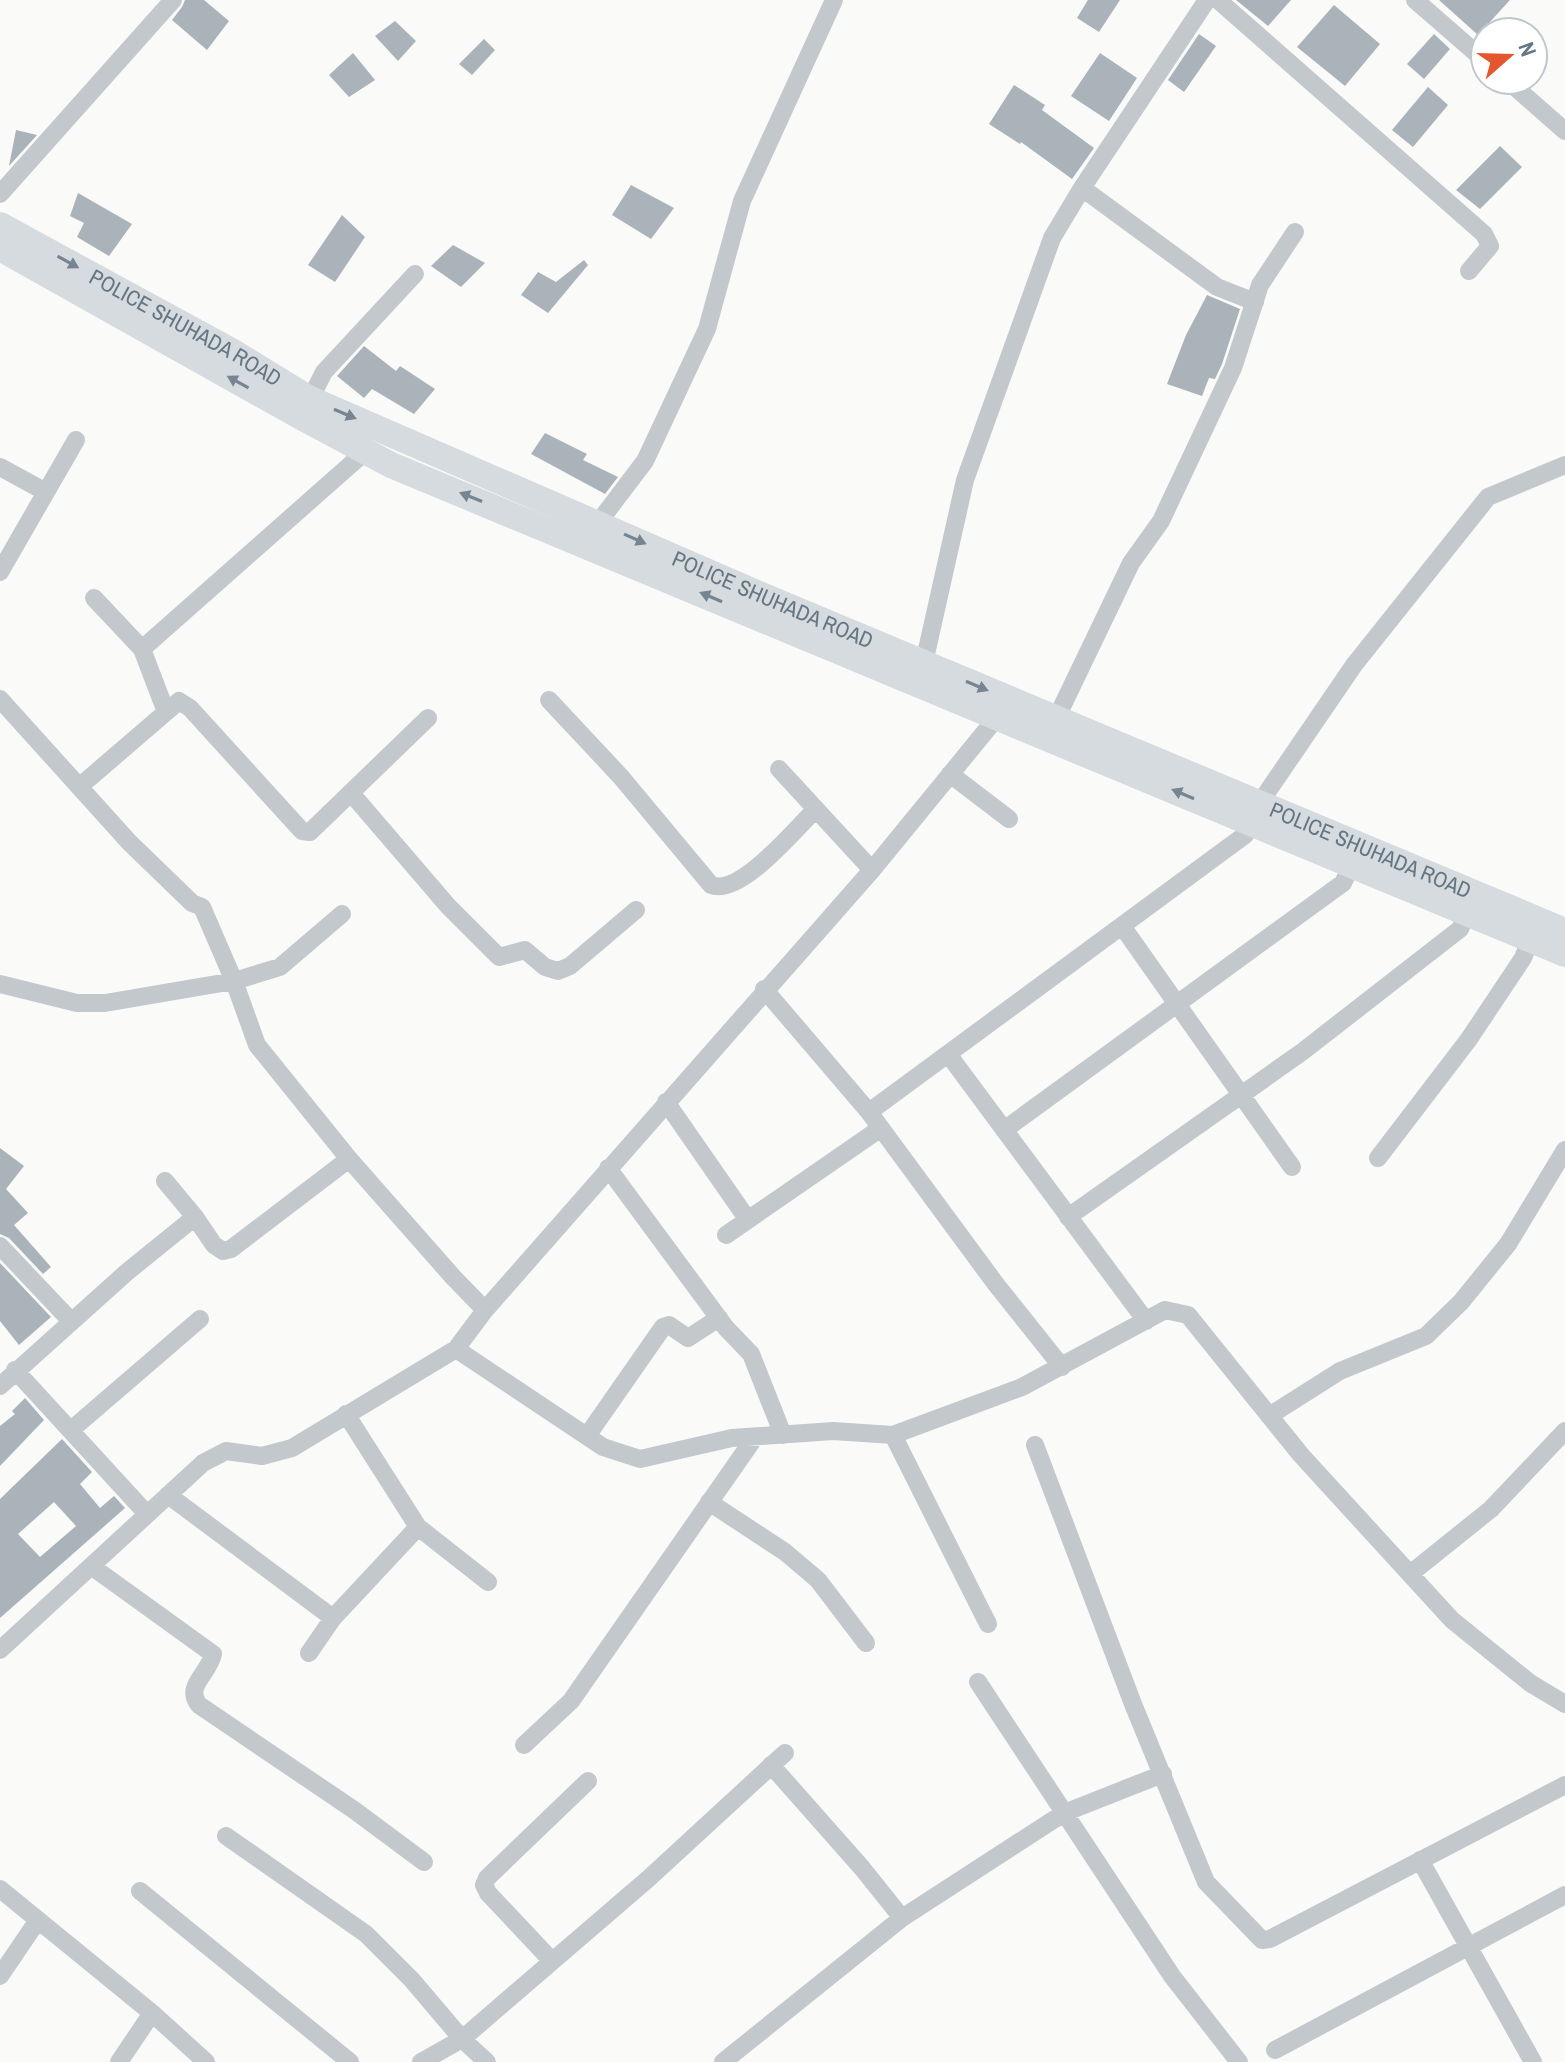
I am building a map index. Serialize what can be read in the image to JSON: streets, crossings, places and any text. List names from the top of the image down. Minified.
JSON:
{"streets":{"main road":["POLICE SHUHADA ROAD"]},"north":"right"}
